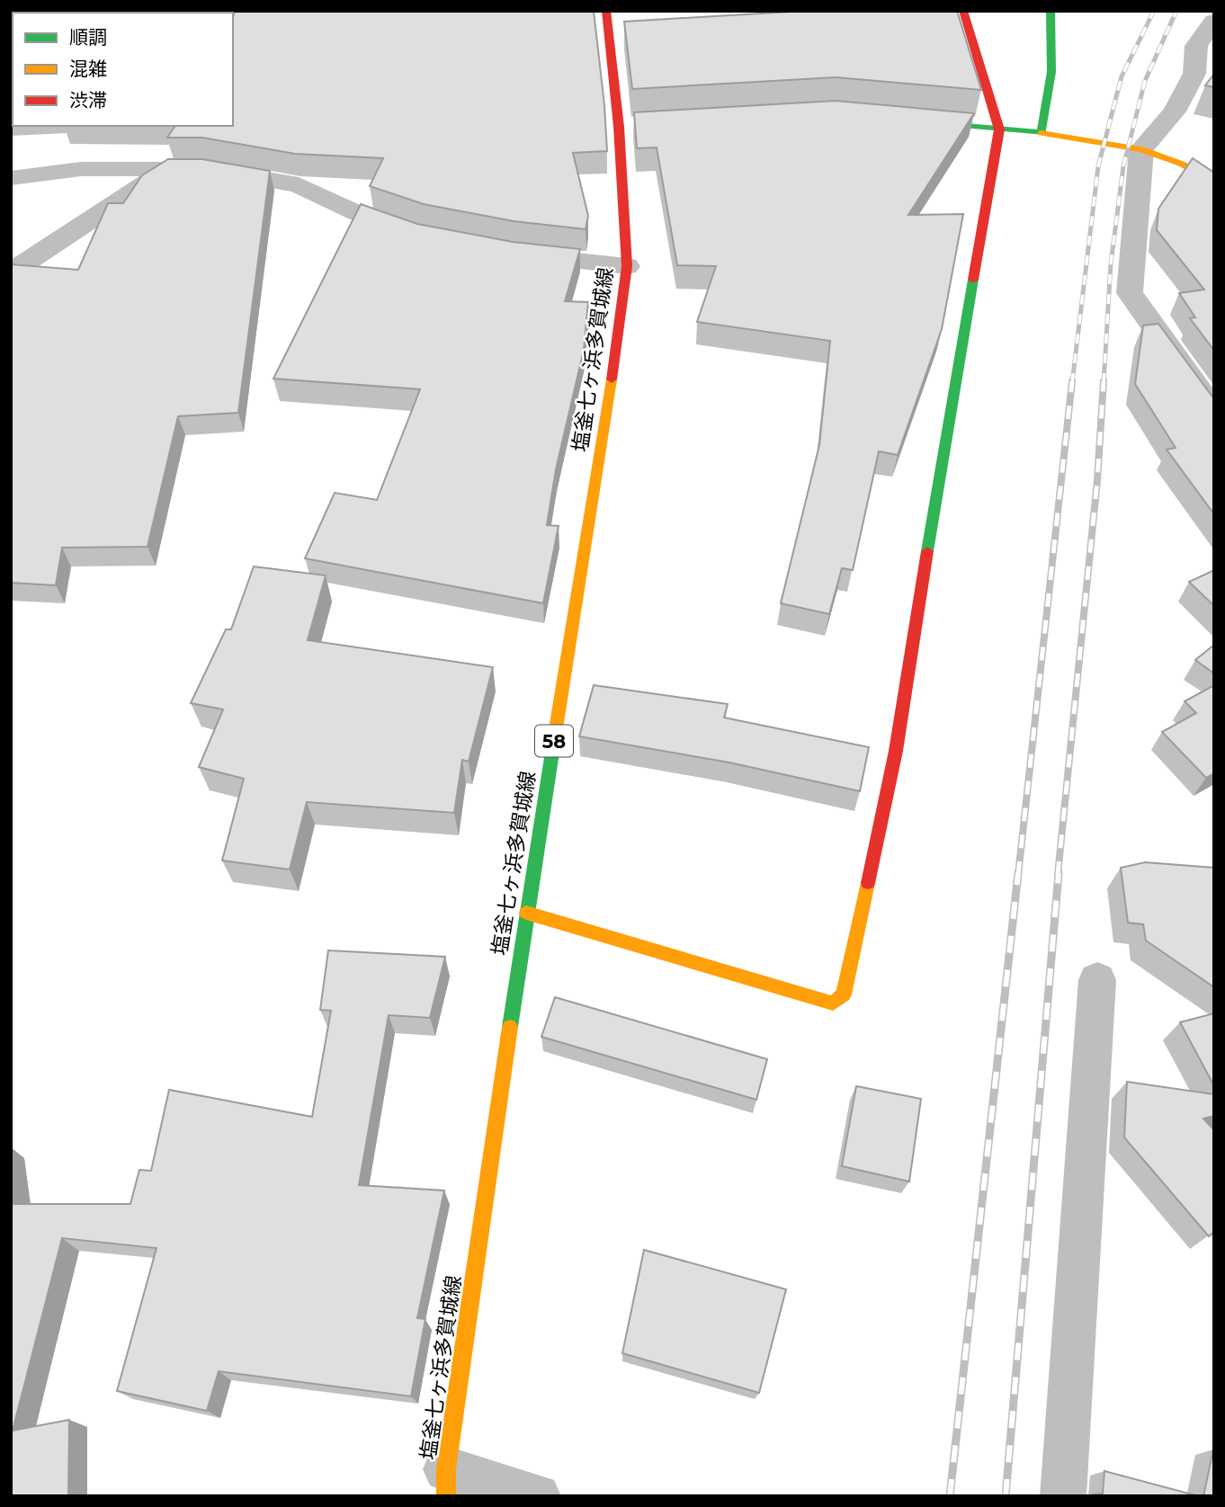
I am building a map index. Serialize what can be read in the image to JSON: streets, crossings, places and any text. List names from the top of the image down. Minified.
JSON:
{"streets":{"street":["塩釜七ヶ浜多賀城線","58"]},"legend":["順調","混雑","渋滞"]}
